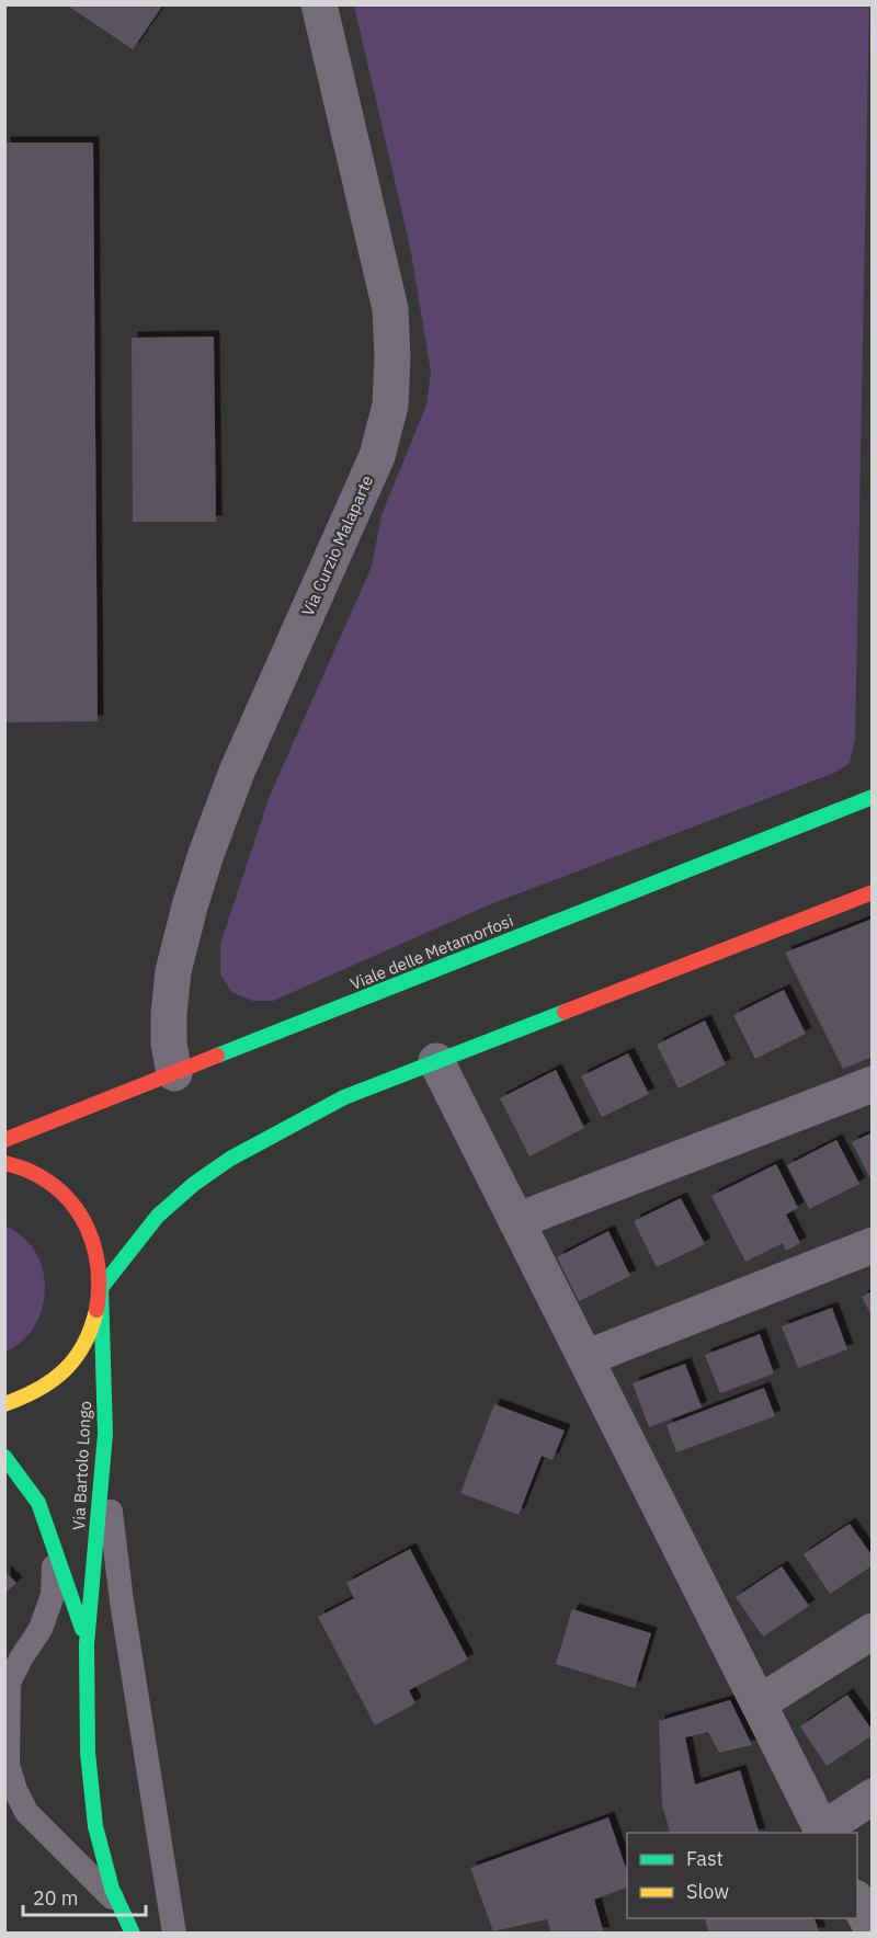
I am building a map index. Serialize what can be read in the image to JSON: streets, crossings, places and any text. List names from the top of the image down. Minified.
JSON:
{"streets":{"street":["Via Curzio Malaparte","Viale delle Metamorfosi","Via Bartolo Longo"]},"crossings":[["Via Curzio Malaparte","Viale delle Metamorfosi"]],"legend":["Fast","Slow"],"scale_bar":"20 m"}
